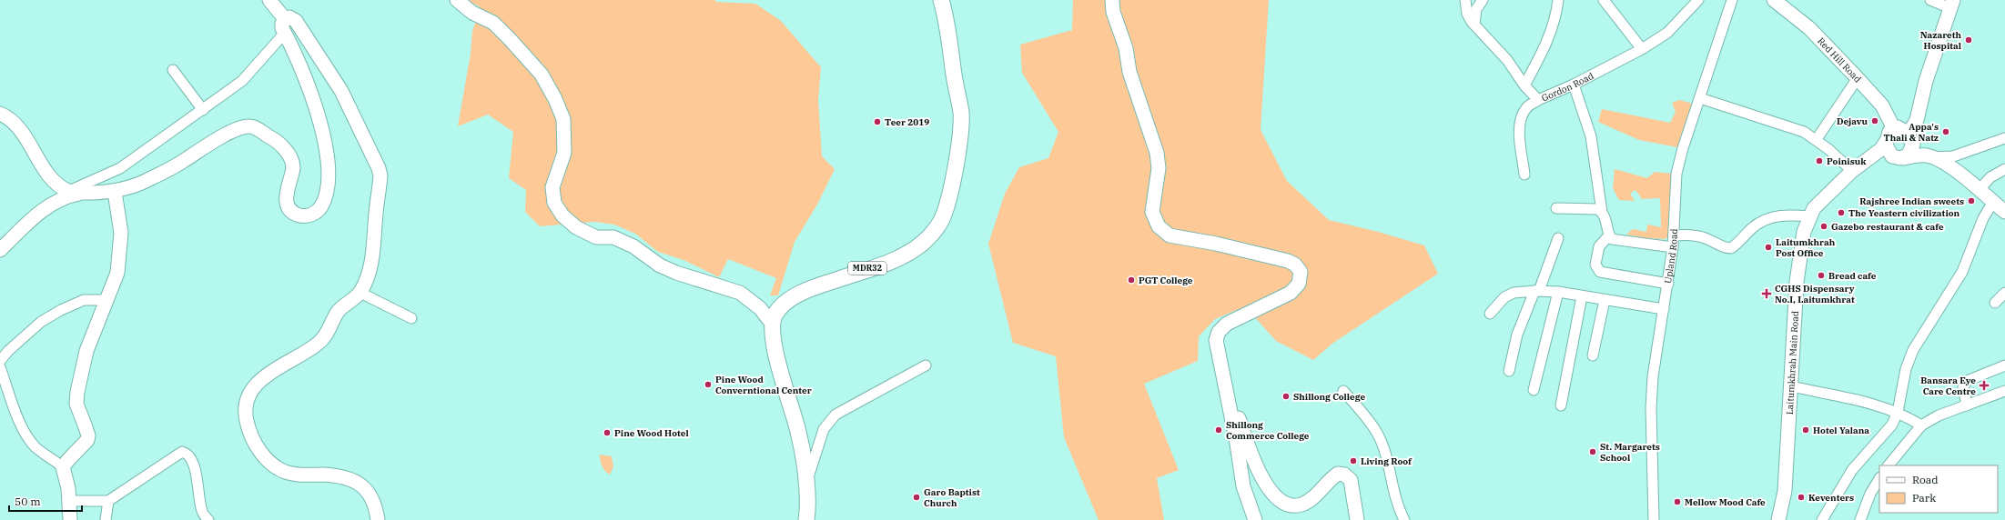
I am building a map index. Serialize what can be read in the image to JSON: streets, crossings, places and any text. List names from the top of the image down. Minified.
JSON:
{"streets":{"main road":["MDR32"],"street":["Red Hill Road","Gordon Road","Upland Road","Laitumkhrah Main Road"]},"crossings":[["Red Hill Road","Laitumkhrah Main Road"]],"places":{"other":["Nazareth Hospital","Dejavu","Teer 2019","Appa's Thali & Natz","Poinisuk","Rajshree Indian sweets","The Yeastern civilization","Gazebo restaurant & cafe","Laitumkhrah Post Office","Bread cafe","PGT College","Pine Wood Converntional Center","Shillong College","Shillong Commerce College","Hotel Yalana","Pine Wood Hotel","St. Margarets School","Living Roof","Garo Baptist Church","Keventers","Mellow Mood Cafe"],"health":["CGHS Dispensary No.I, Laitumkhrat","Bansara Eye Care Centre"]},"legend":["Road","Park"],"scale_bar":"50 m"}
